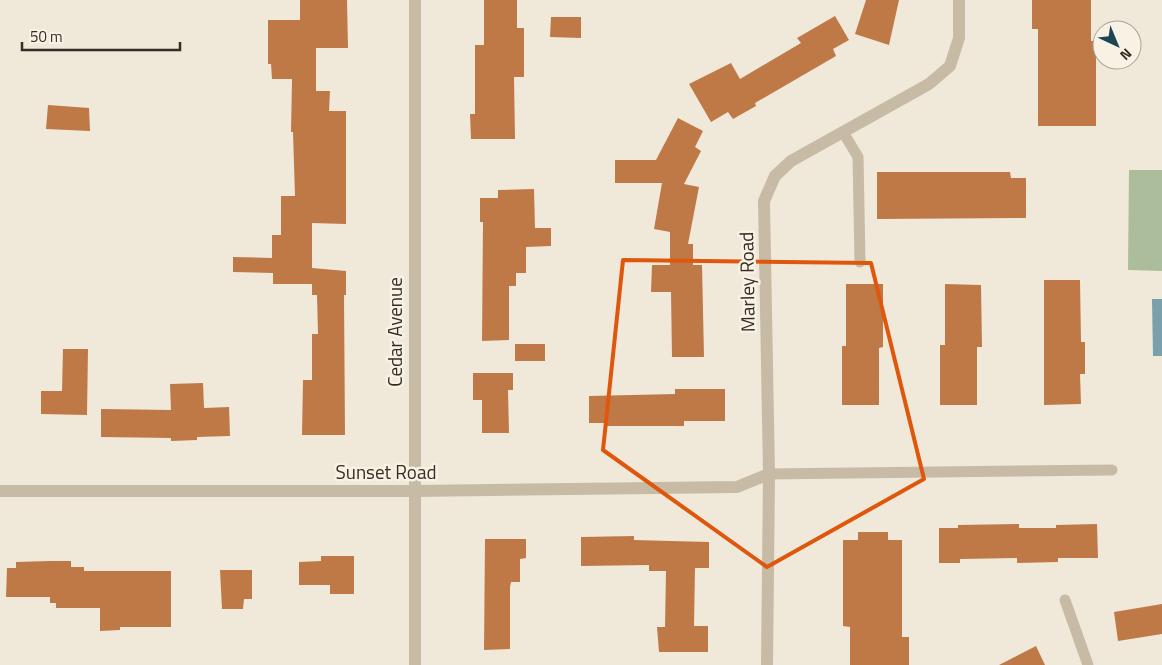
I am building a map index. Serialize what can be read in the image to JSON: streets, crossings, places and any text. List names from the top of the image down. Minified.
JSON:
{"streets":{"street":["Marley Road","Cedar Avenue","Sunset Road"]},"crossings":[["Marley Road","Sunset Road"],["Cedar Avenue","Sunset Road"]],"scale_bar":"50 m","north":"bottom right"}
